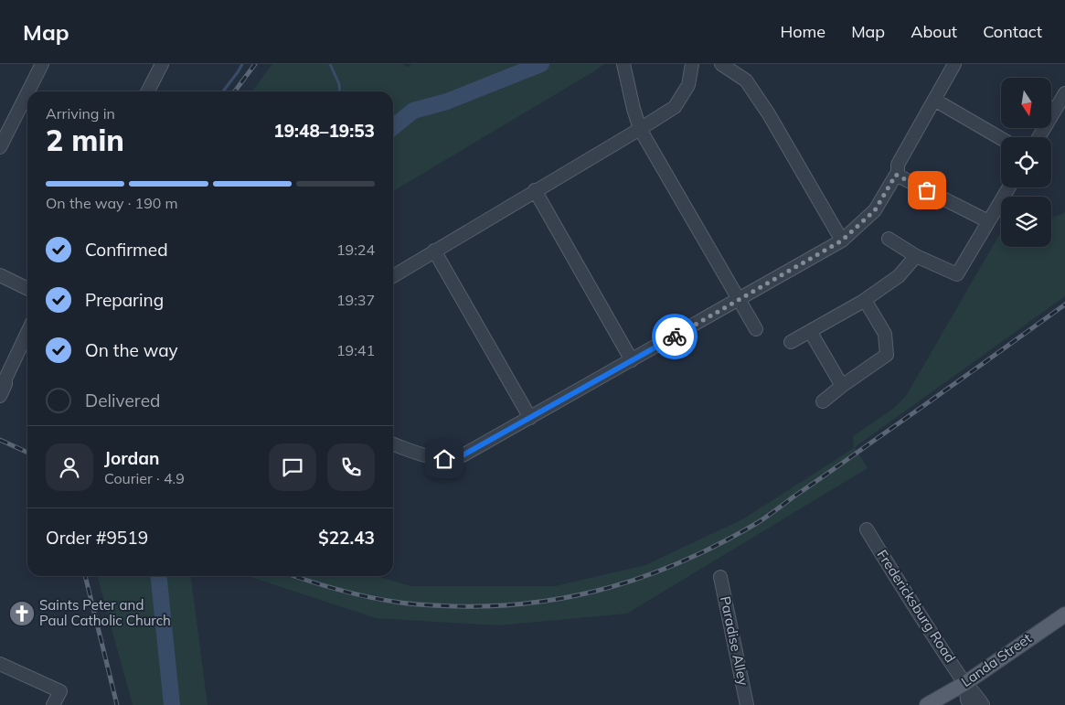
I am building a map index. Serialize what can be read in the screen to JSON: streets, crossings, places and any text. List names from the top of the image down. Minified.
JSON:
{"streets":{"main road":["Landa Street"],"street":["Fredericksburg Road","Paradise Alley"]},"crossings":[["Fredericksburg Road","Landa Street"]],"places":{"church":["Saints Peter and Paul Catholic Church"]},"north":"bottom","page":{"header":"Map","nav":["Home","Map","About","Contact"],"heading":["2 min","Arriving in","19:48–19:53"],"panel":["Jordan","Courier · 4.9","Order #9519","$22.43"],"bar":"On the way · 190 m","list":[["Confirmed","19:24"],["Preparing","19:37"],["On the way","19:41"],"Delivered"]}}
